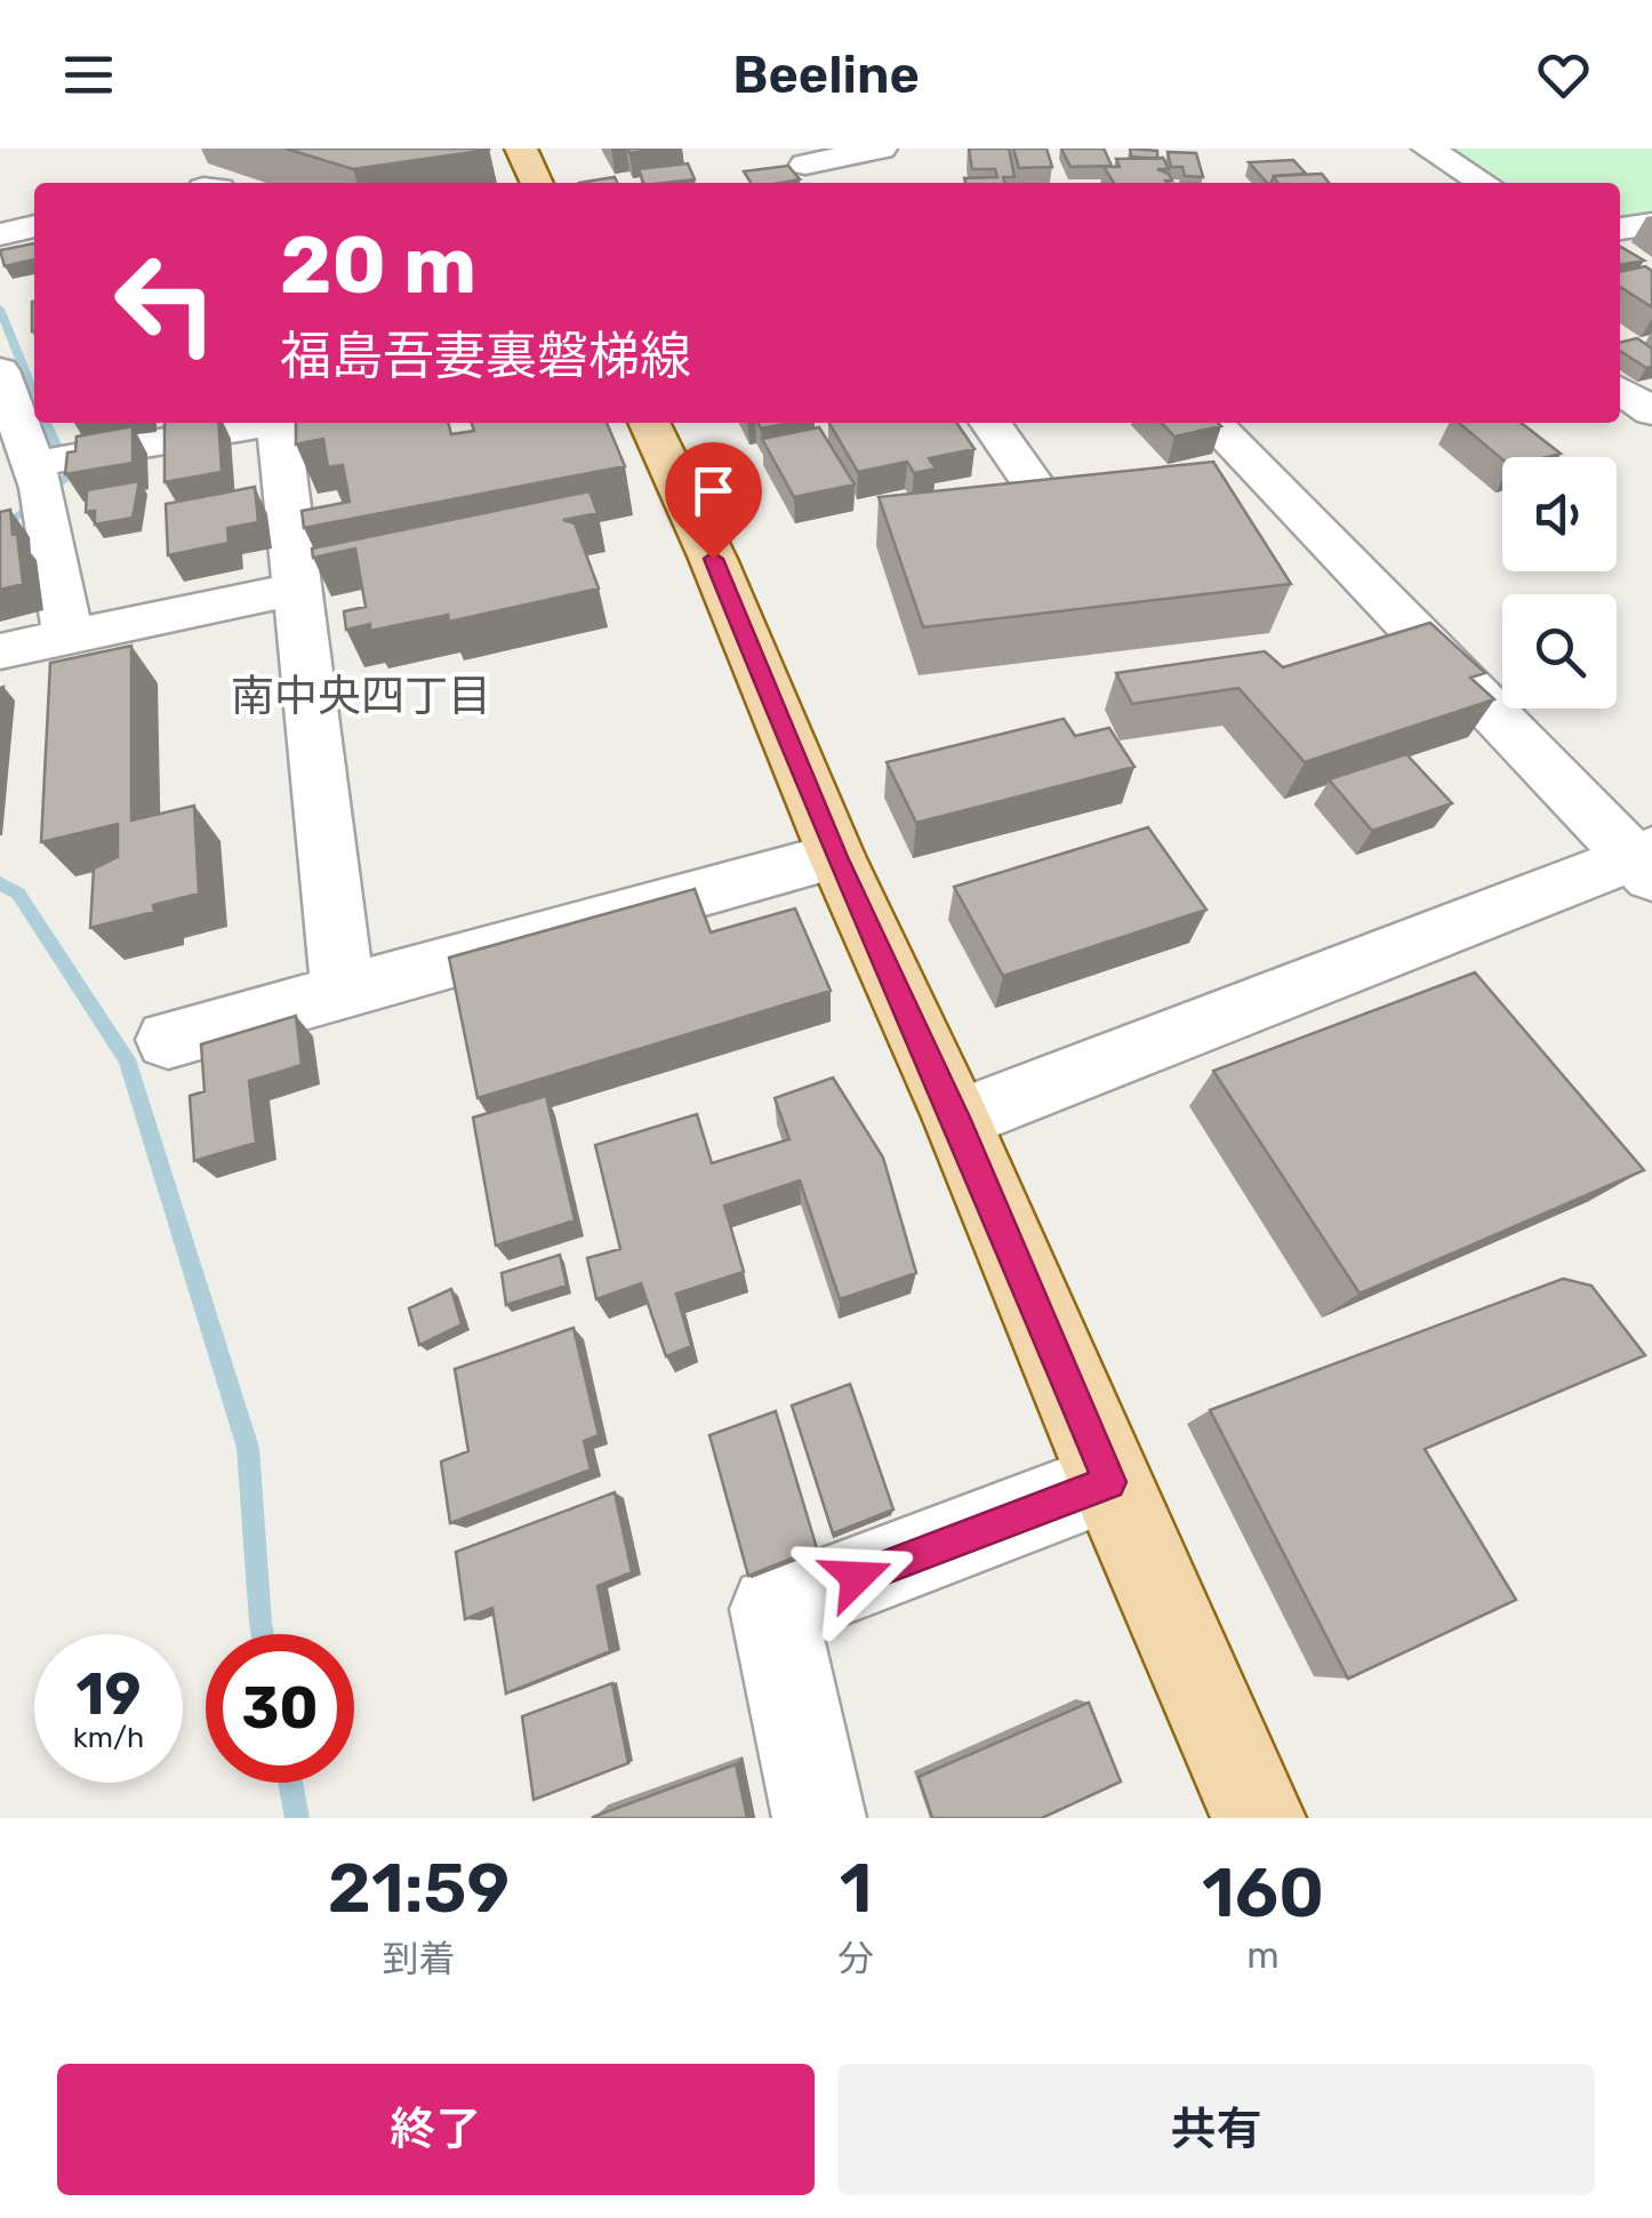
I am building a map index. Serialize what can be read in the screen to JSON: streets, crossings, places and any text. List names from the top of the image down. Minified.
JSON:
{"districts":["南中央四丁目"],"page":{"header":"Beeline","turn":["20 m","福島吾妻裏磐梯線"],"speed":"19 km/h","limit":"30","eta":["21:59","到着","1","分","160","m"],"buttons":["終了","共有"]}}
